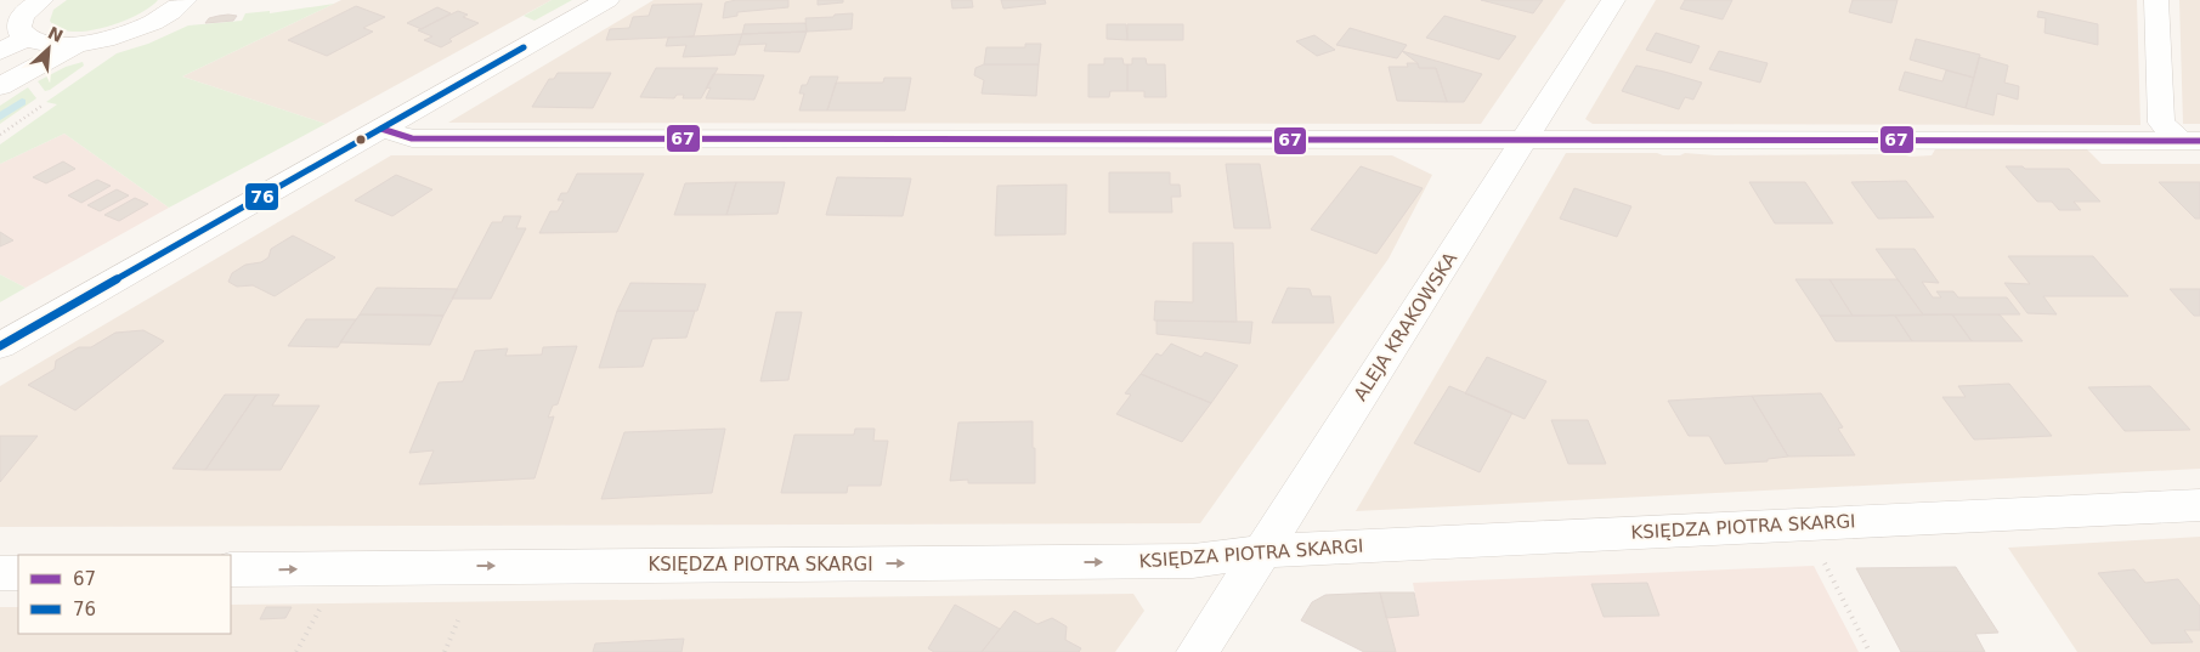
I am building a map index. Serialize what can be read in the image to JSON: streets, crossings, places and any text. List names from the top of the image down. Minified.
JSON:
{"streets":{"street":["ALEJA KRAKOWSKA","KSIĘDZA PIOTRA SKARGI"]},"crossings":[["ALEJA KRAKOWSKA","KSIĘDZA PIOTRA SKARGI"]],"one_way":["KSIĘDZA PIOTRA SKARGI"],"lines":["transit line 76","transit line 67"],"legend":["67","76"],"north":"top right"}
